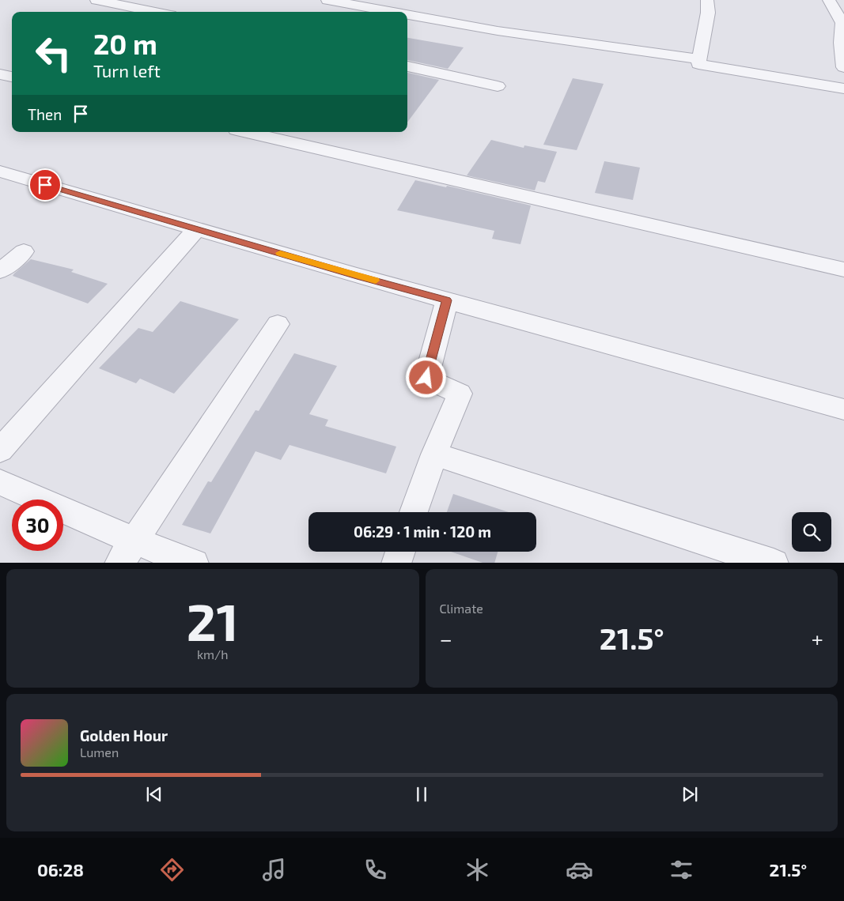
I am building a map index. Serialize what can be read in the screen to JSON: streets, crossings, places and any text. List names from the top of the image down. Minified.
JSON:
{"page":{"turn":["20 m","Turn left"],"then":"Then","limit":"30","trip":"06:29 · 1 min · 120 m","tile":[["21","km/h"],"Climate"],"heat":["−","21.5°","+"],"song":["Golden Hour","Lumen"],"tabs":["06:28","21.5°"]}}
